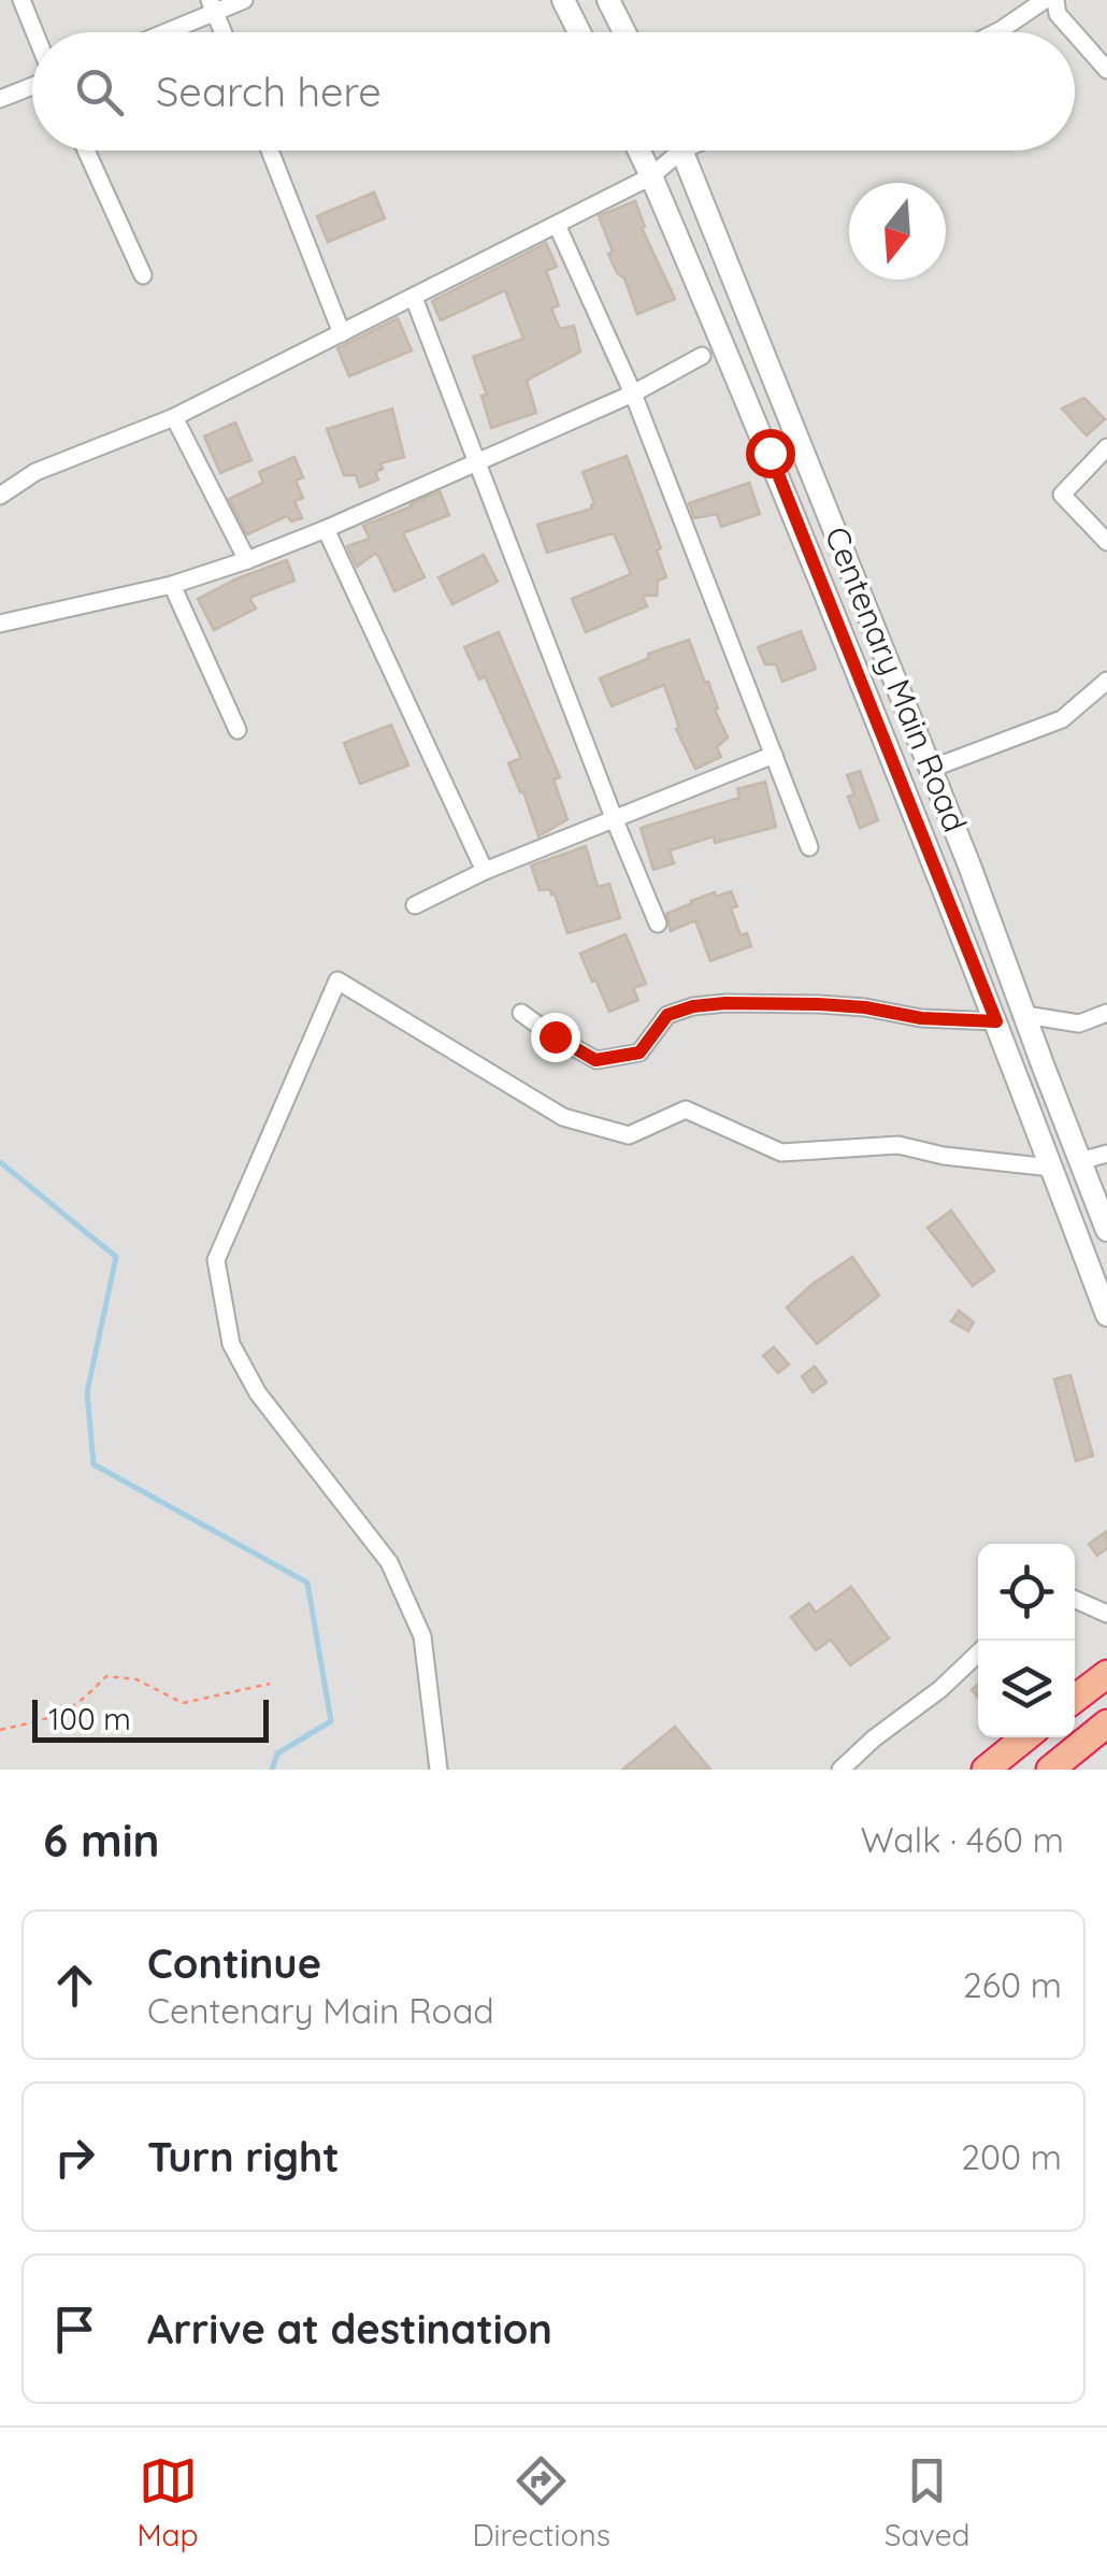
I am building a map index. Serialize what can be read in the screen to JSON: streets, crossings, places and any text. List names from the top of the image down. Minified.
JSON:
{"streets":{"street":["Centenary Main Road"]},"scale_bar":"100 m","north":"bottom","page":{"search":"Search here","scale":"100 m","heading":["6 min","Walk · 460 m"],"list":[["Continue","Centenary Main Road","260 m"],["Turn right","200 m"],"Arrive at destination"],"nav":["Map","Directions","Saved"]}}
